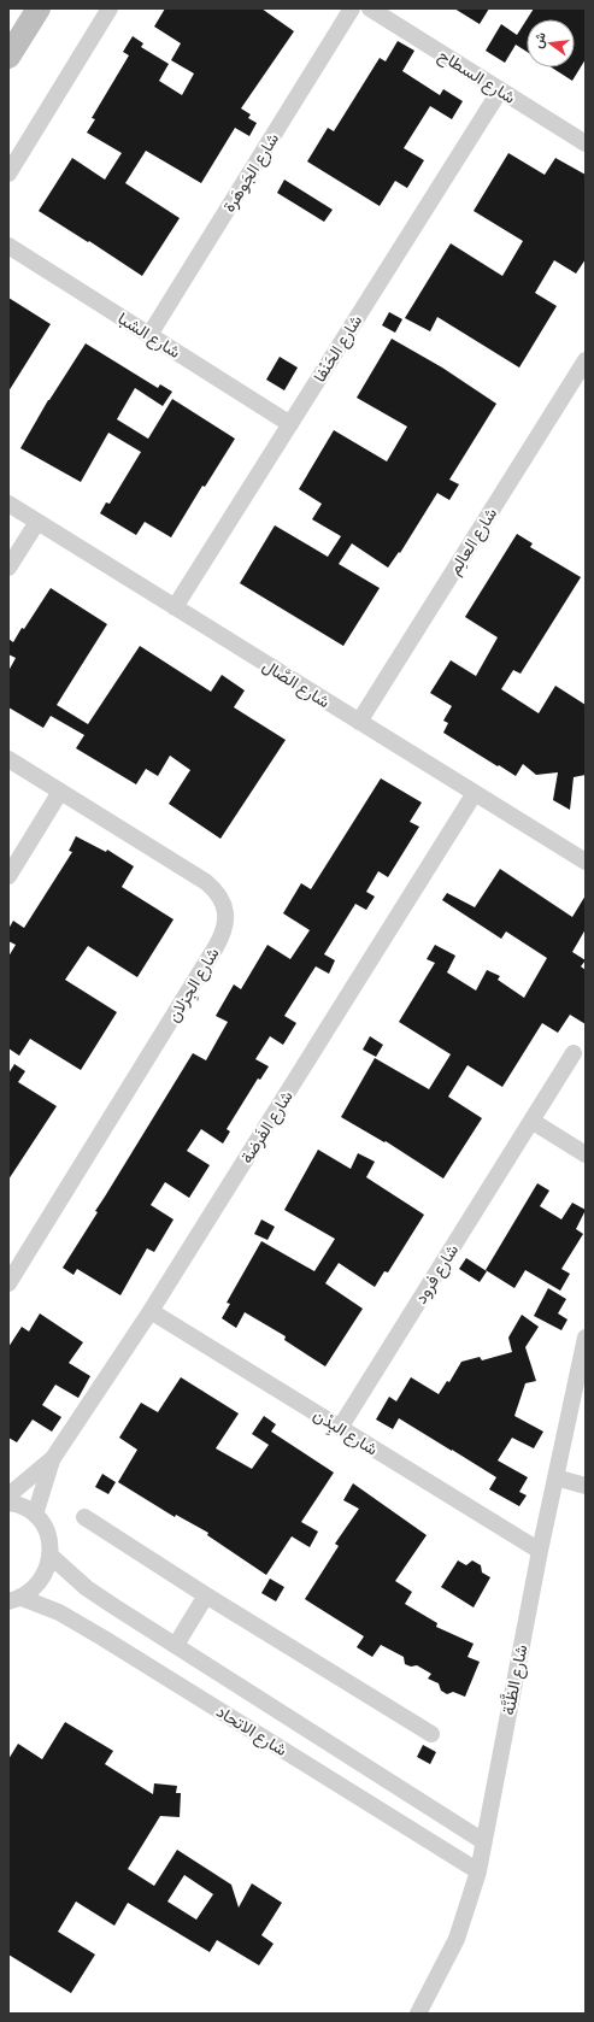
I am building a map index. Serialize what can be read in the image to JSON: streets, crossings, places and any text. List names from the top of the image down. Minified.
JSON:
{"streets":{"street":["شارع السطاح","شارع الجَوهَرة","شارع الشبا","شارع الحَنْفا","شارع العالِم","شارع الصَّال","شارع الجِزلان","شارع الفَرضة","شارع فرود","شارع البِدْن","شارع الظَّنَّة","شارع الاتحاد"]},"crossings":[["شارع السطاح","شارع الحَنْفا"],["شارع الجَوهَرة","شارع الشبا"],["شارع الشبا","شارع الحَنْفا"],["شارع الحَنْفا","شارع الصَّال"],["شارع العالِم","شارع الصَّال"],["شارع الصَّال","شارع الفَرضة"],["شارع الفَرضة","شارع البِدْن"],["شارع فرود","شارع البِدْن"],["شارع البِدْن","شارع الظَّنَّة"],["شارع الظَّنَّة","شارع الاتحاد"]],"north":"left"}
